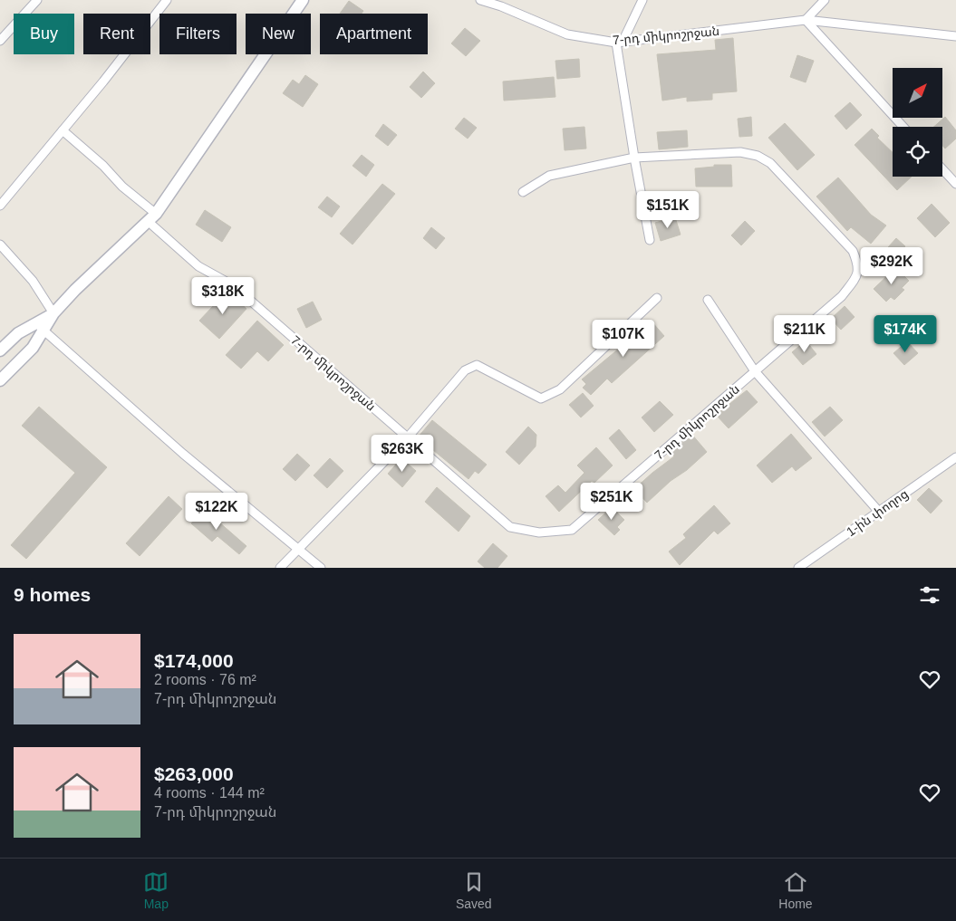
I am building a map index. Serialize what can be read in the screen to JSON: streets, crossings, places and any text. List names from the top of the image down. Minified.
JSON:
{"streets":{"street":["7-րդ միկրոշրջան","1-ին փողոց"]},"north":"top right","page":{"chip":["Buy","Rent","Filters","New","Apartment"],"price":["$151K","$292K","$318K","$211K","$174K","$107K","$263K","$251K","$122K"],"heading":"9 homes","list":[{"name":"$174,000","note":"2 rooms · 76 m² · 7-րդ միկրոշրջան"},{"name":"$263,000","note":"4 rooms · 144 m² · 7-րդ միկրոշրջան"}],"tabs":["Map","Saved","Home"]}}
